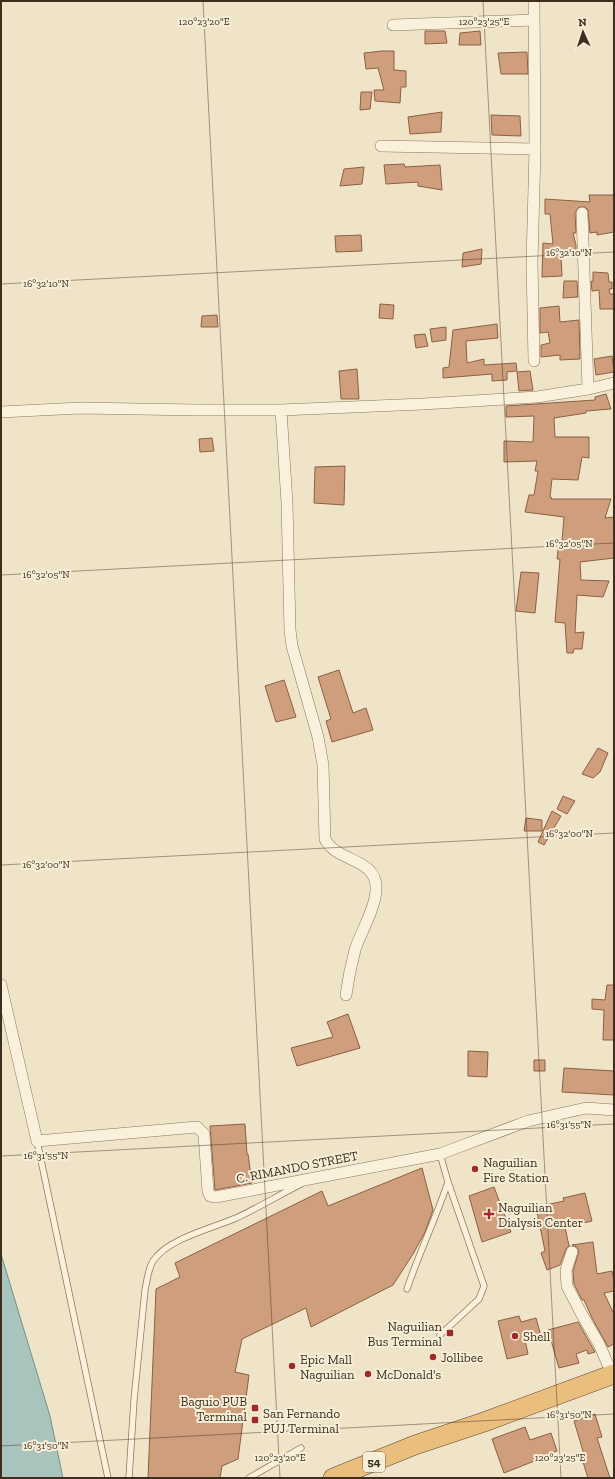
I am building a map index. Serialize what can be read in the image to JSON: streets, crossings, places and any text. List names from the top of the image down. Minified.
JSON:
{"streets":{"highway":["54"],"street":["C. RIMANDO STREET"]},"places":{"other":["Naguilian Fire Station","Shell","Jollibee","Epic Mall Naguilian","McDonald's"],"health":["Naguilian Dialysis Center"],"transit":["Naguilian Bus Terminal","Baguio PUB Terminal","San Fernando PUJ Terminal"]},"north":"top","coordinates":["120°23'20\"E","120°23'25\"E","16°32'10\"N","16°32'05\"N","16°32'00\"N","16°31'55\"N","16°31'50\"N"]}
